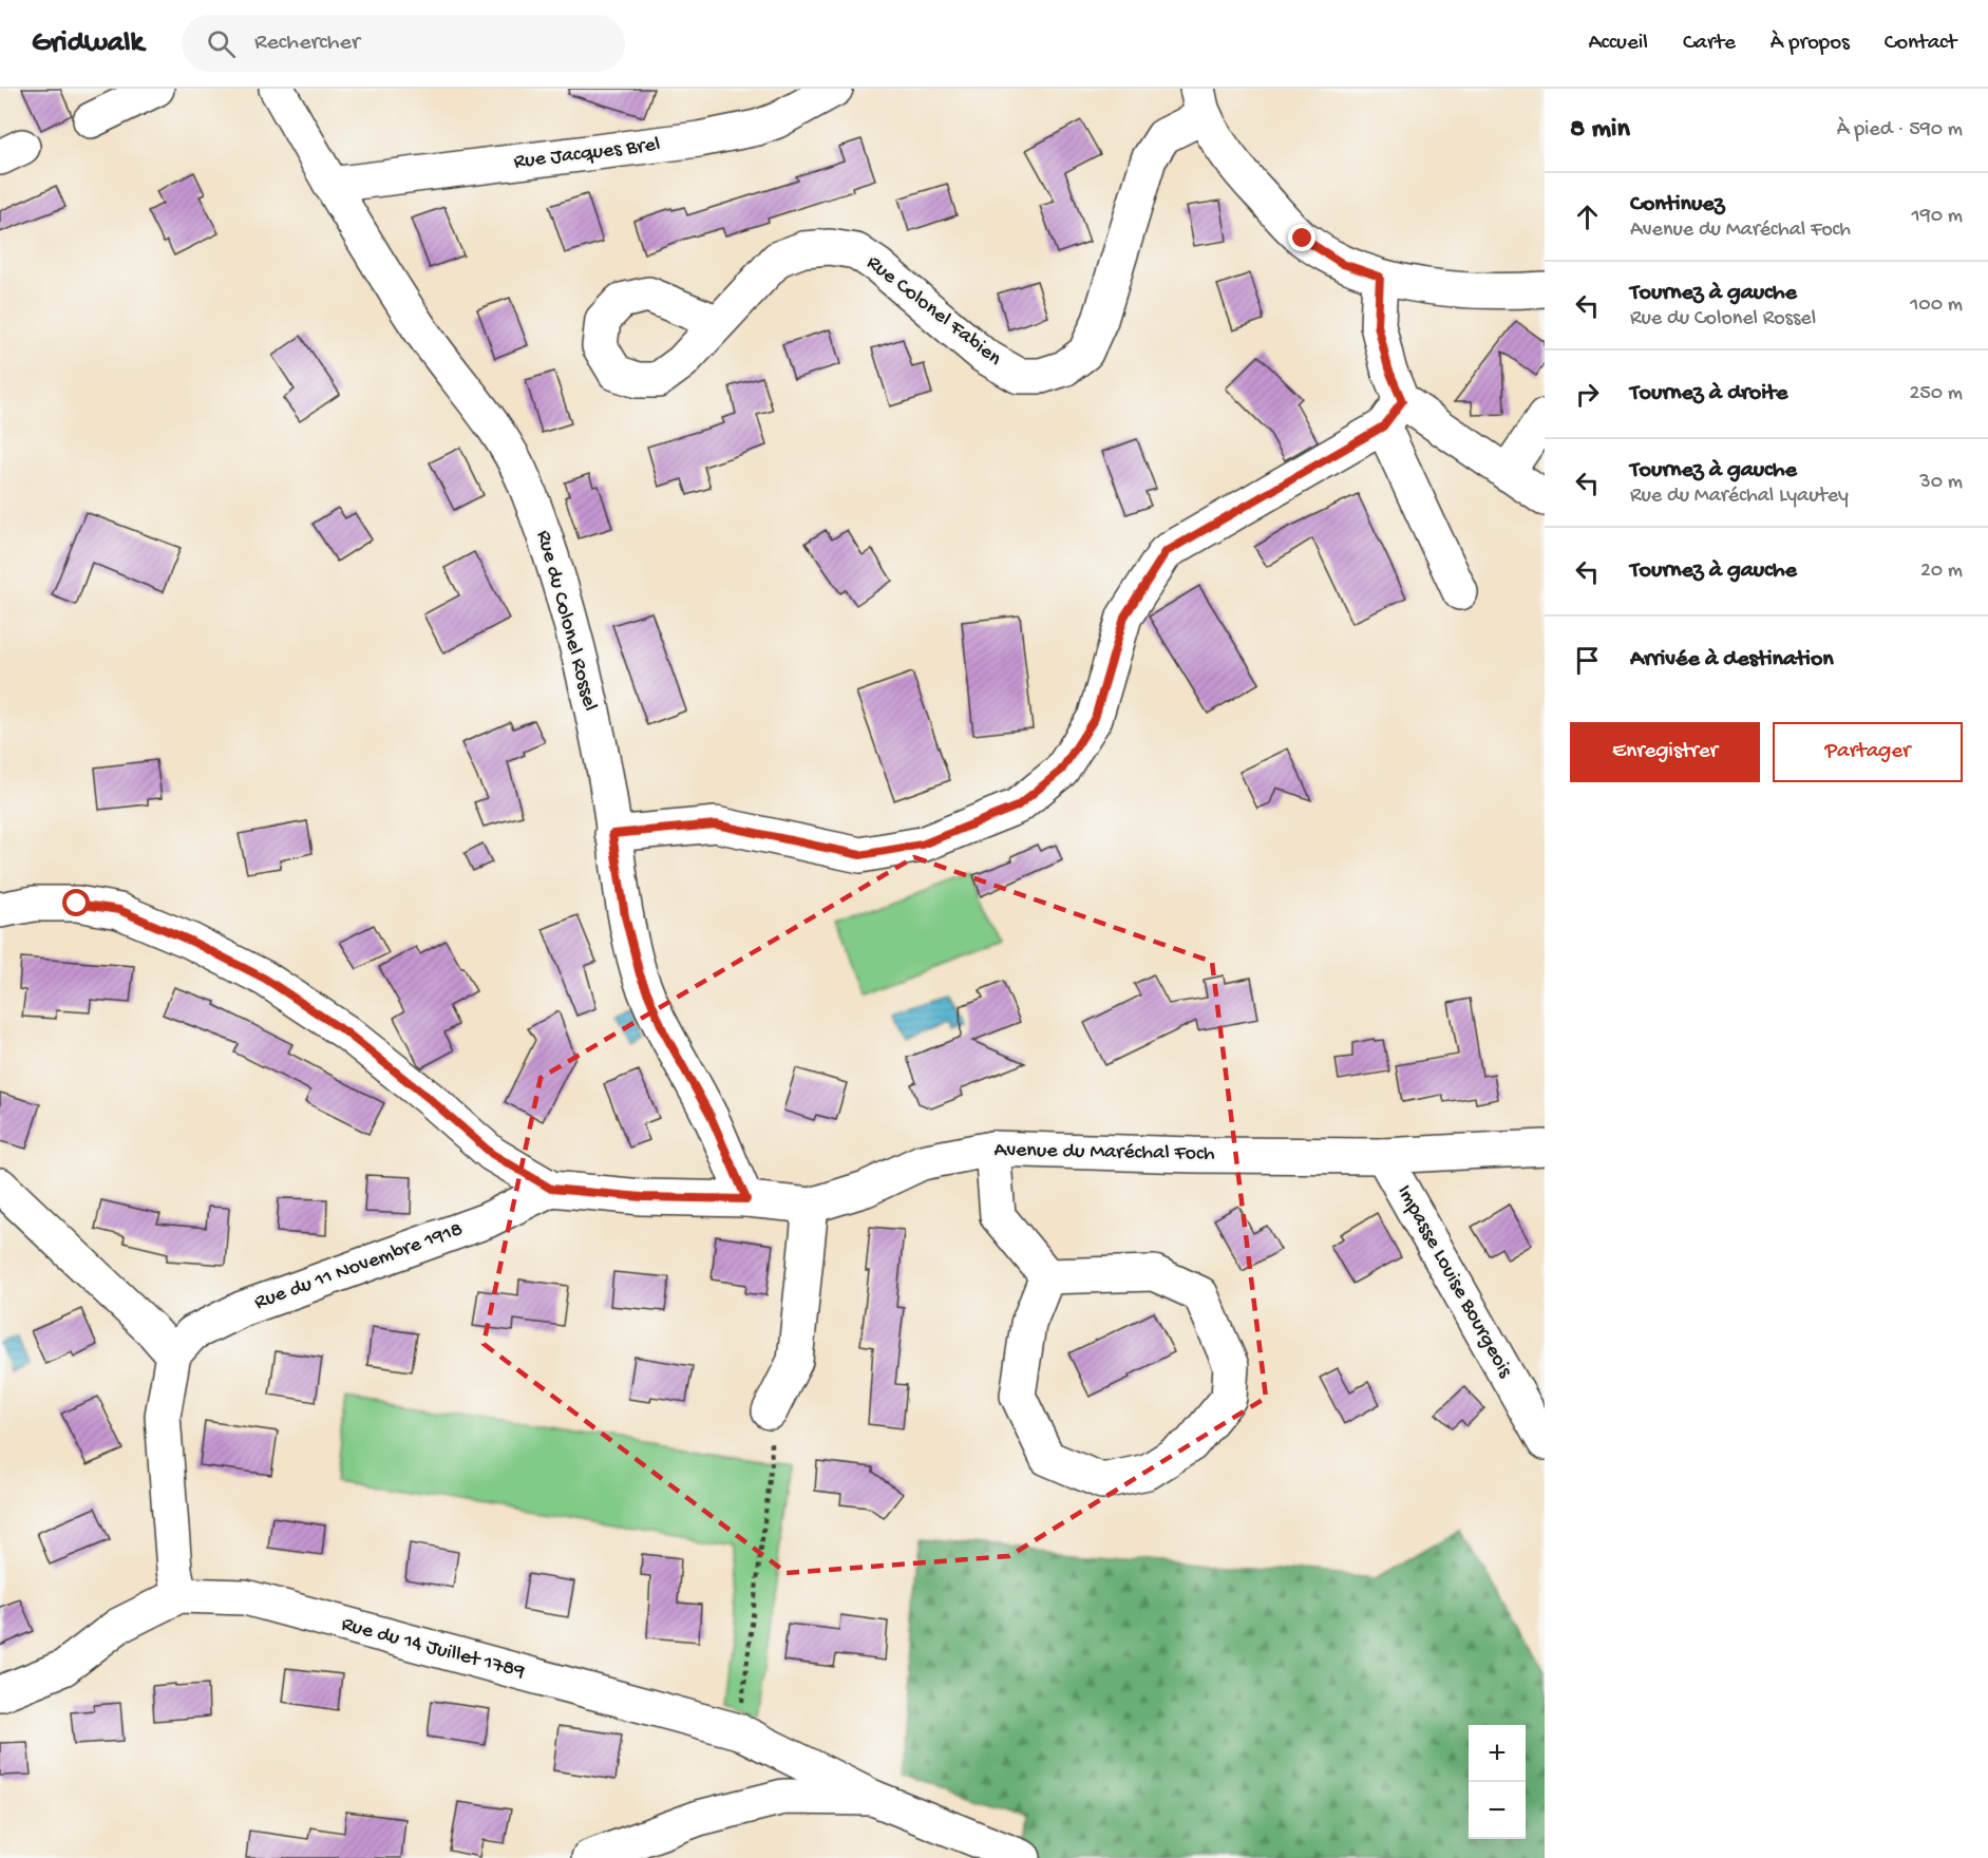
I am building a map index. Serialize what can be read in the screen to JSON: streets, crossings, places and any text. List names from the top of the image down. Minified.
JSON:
{"streets":{"street":["Rue Jacques Brel","Rue Colonel Fabien","Rue du Colonel Rossel","Avenue du Maréchal Foch","Rue du 11 Novembre 1918","Impasse Louise Bourgeois","Rue du 14 Juillet 1789"]},"crossings":[["Rue Jacques Brel","Rue du Colonel Rossel"],["Rue du Colonel Rossel","Avenue du Maréchal Foch"],["Avenue du Maréchal Foch","Rue du 11 Novembre 1918"],["Avenue du Maréchal Foch","Impasse Louise Bourgeois"]],"page":{"header":"Gridwalk","search":"Rechercher","nav":["Accueil","Carte","À propos","Contact"],"heading":["8 min","À pied · 590 m"],"list":[["Continuez","Avenue du Maréchal Foch","190 m"],["Tournez à gauche","Rue du Colonel Rossel","100 m"],["Tournez à droite","250 m"],["Tournez à gauche","Rue du Maréchal Lyautey","30 m"],["Tournez à gauche","20 m"],"Arrivée à destination"],"buttons":["Enregistrer","Partager"],"map_buttons":["+","−"]}}
